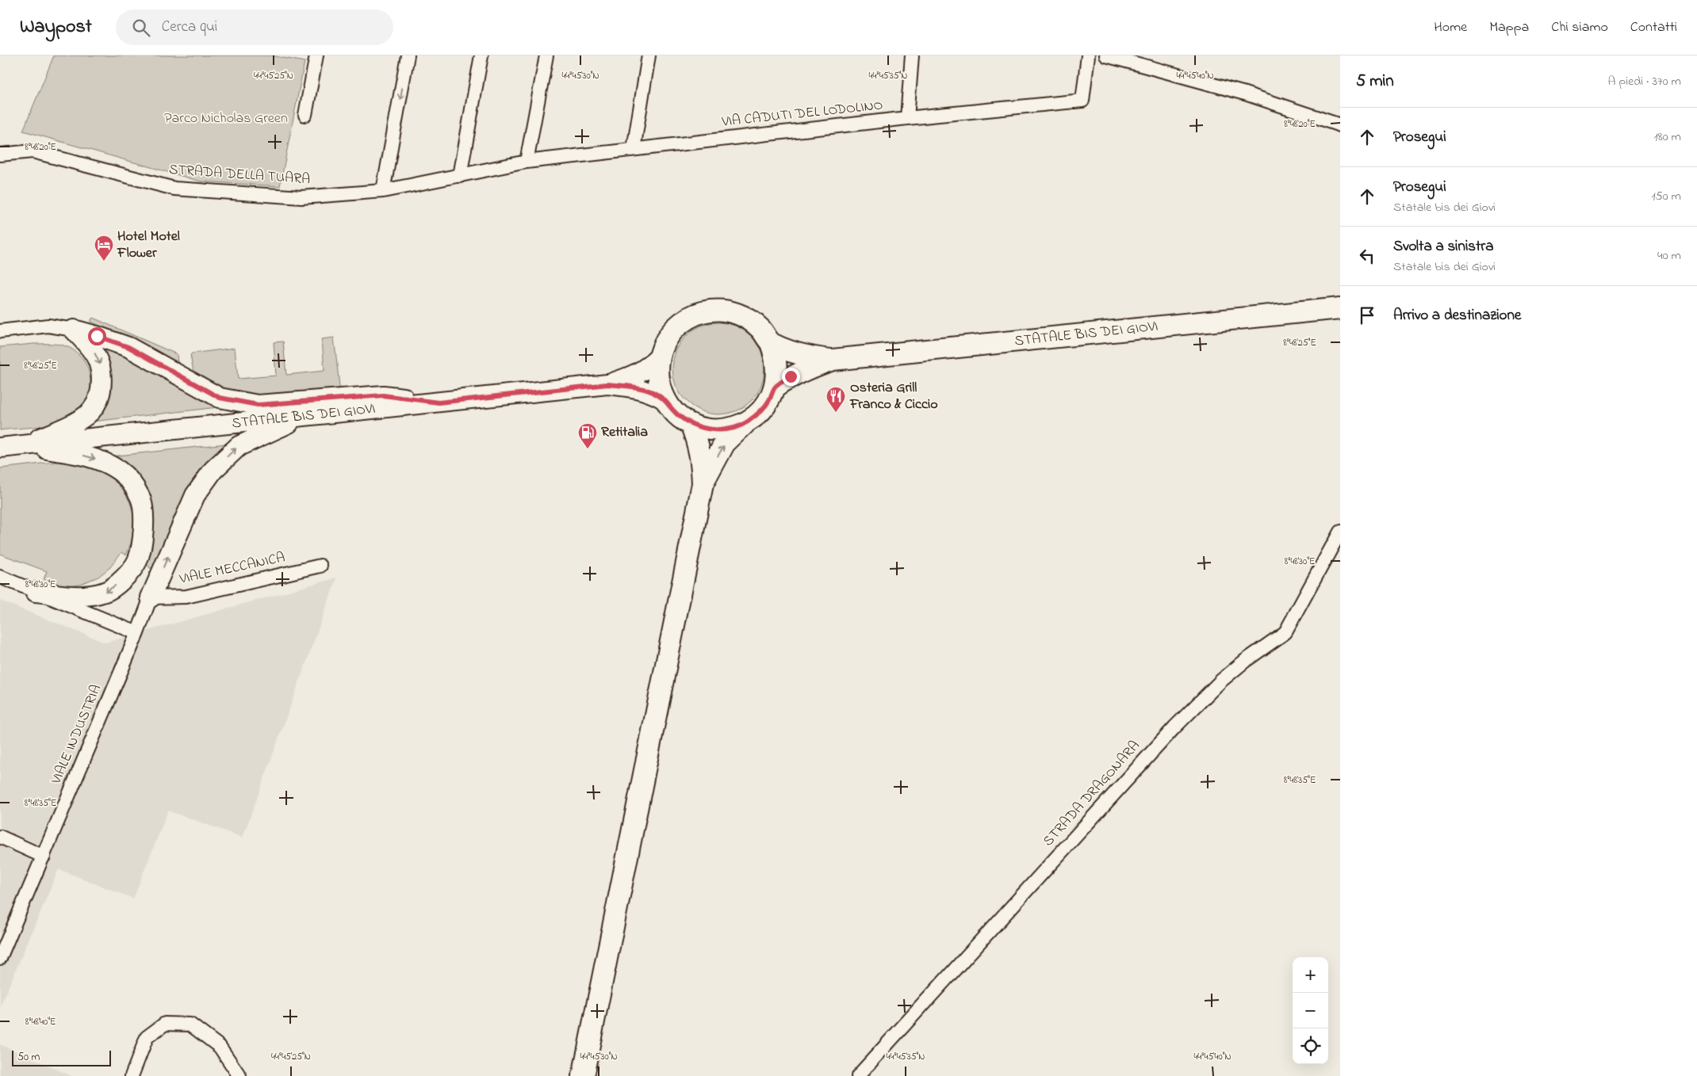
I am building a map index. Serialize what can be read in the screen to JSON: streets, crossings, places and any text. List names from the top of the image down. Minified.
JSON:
{"streets":{"main road":["STATALE BIS DEI GIOVI"],"street":["VIA CADUTI DEL LODOLINO","STRADA DELLA TUARA","VIALE MECCANICA","VIALE INDUSTRIA","STRADA DRAGONARA"]},"crossings":[["VIA CADUTI DEL LODOLINO","STRADA DELLA TUARA"],["VIALE MECCANICA","VIALE INDUSTRIA"]],"parks":["Parco Nicholas Green"],"places":{"hotel":["Hotel Motel Flower"],"restaurant":["Osteria Grill Franco & Ciccio"],"fuel station":["Retitalia"]},"scale_bar":"50 m","page":{"header":"Waypost","search":"Cerca qui","nav":["Home","Mappa","Chi siamo","Contatti"],"heading":["5 min","A piedi · 370 m"],"list":[["Prosegui","180 m"],["Prosegui","Statale bis dei Giovi","150 m"],["Svolta a sinistra","Statale bis dei Giovi","40 m"],"Arrivo a destinazione"],"map_buttons":["+","−"],"scale":"50 m"},"coordinates":["44°45'25\"N","44°45'30\"N","44°45'35\"N","44°45'40\"N","8°48'20\"E","8°48'25\"E","8°48'30\"E","8°48'35\"E","8°48'40\"E"]}
